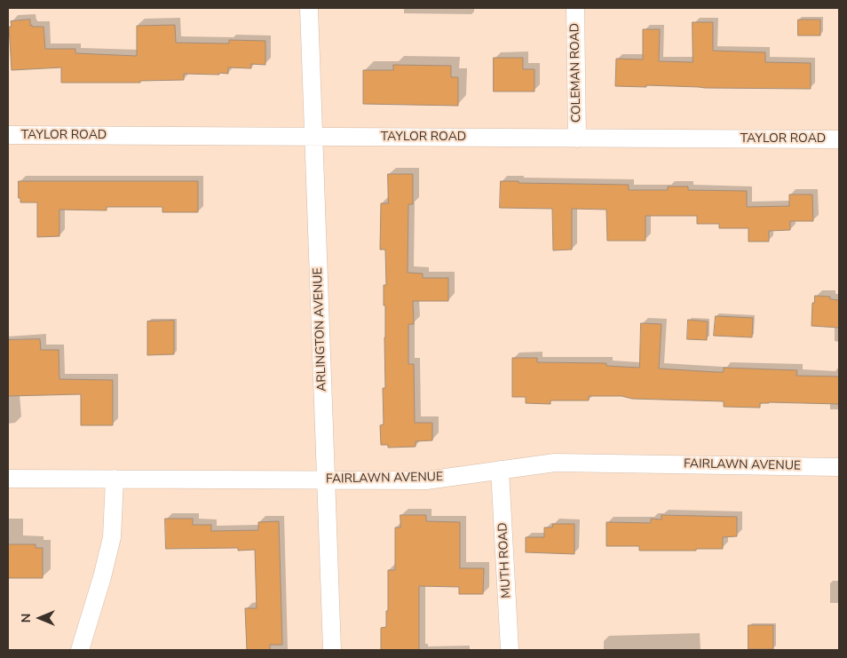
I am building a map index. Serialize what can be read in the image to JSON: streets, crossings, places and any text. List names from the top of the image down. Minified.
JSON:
{"streets":{"street":["COLEMAN ROAD","TAYLOR ROAD","ARLINGTON AVENUE","FAIRLAWN AVENUE","MUTH ROAD"]},"crossings":[["COLEMAN ROAD","TAYLOR ROAD"],["TAYLOR ROAD","ARLINGTON AVENUE"],["ARLINGTON AVENUE","FAIRLAWN AVENUE"],["FAIRLAWN AVENUE","MUTH ROAD"]],"north":"left"}
